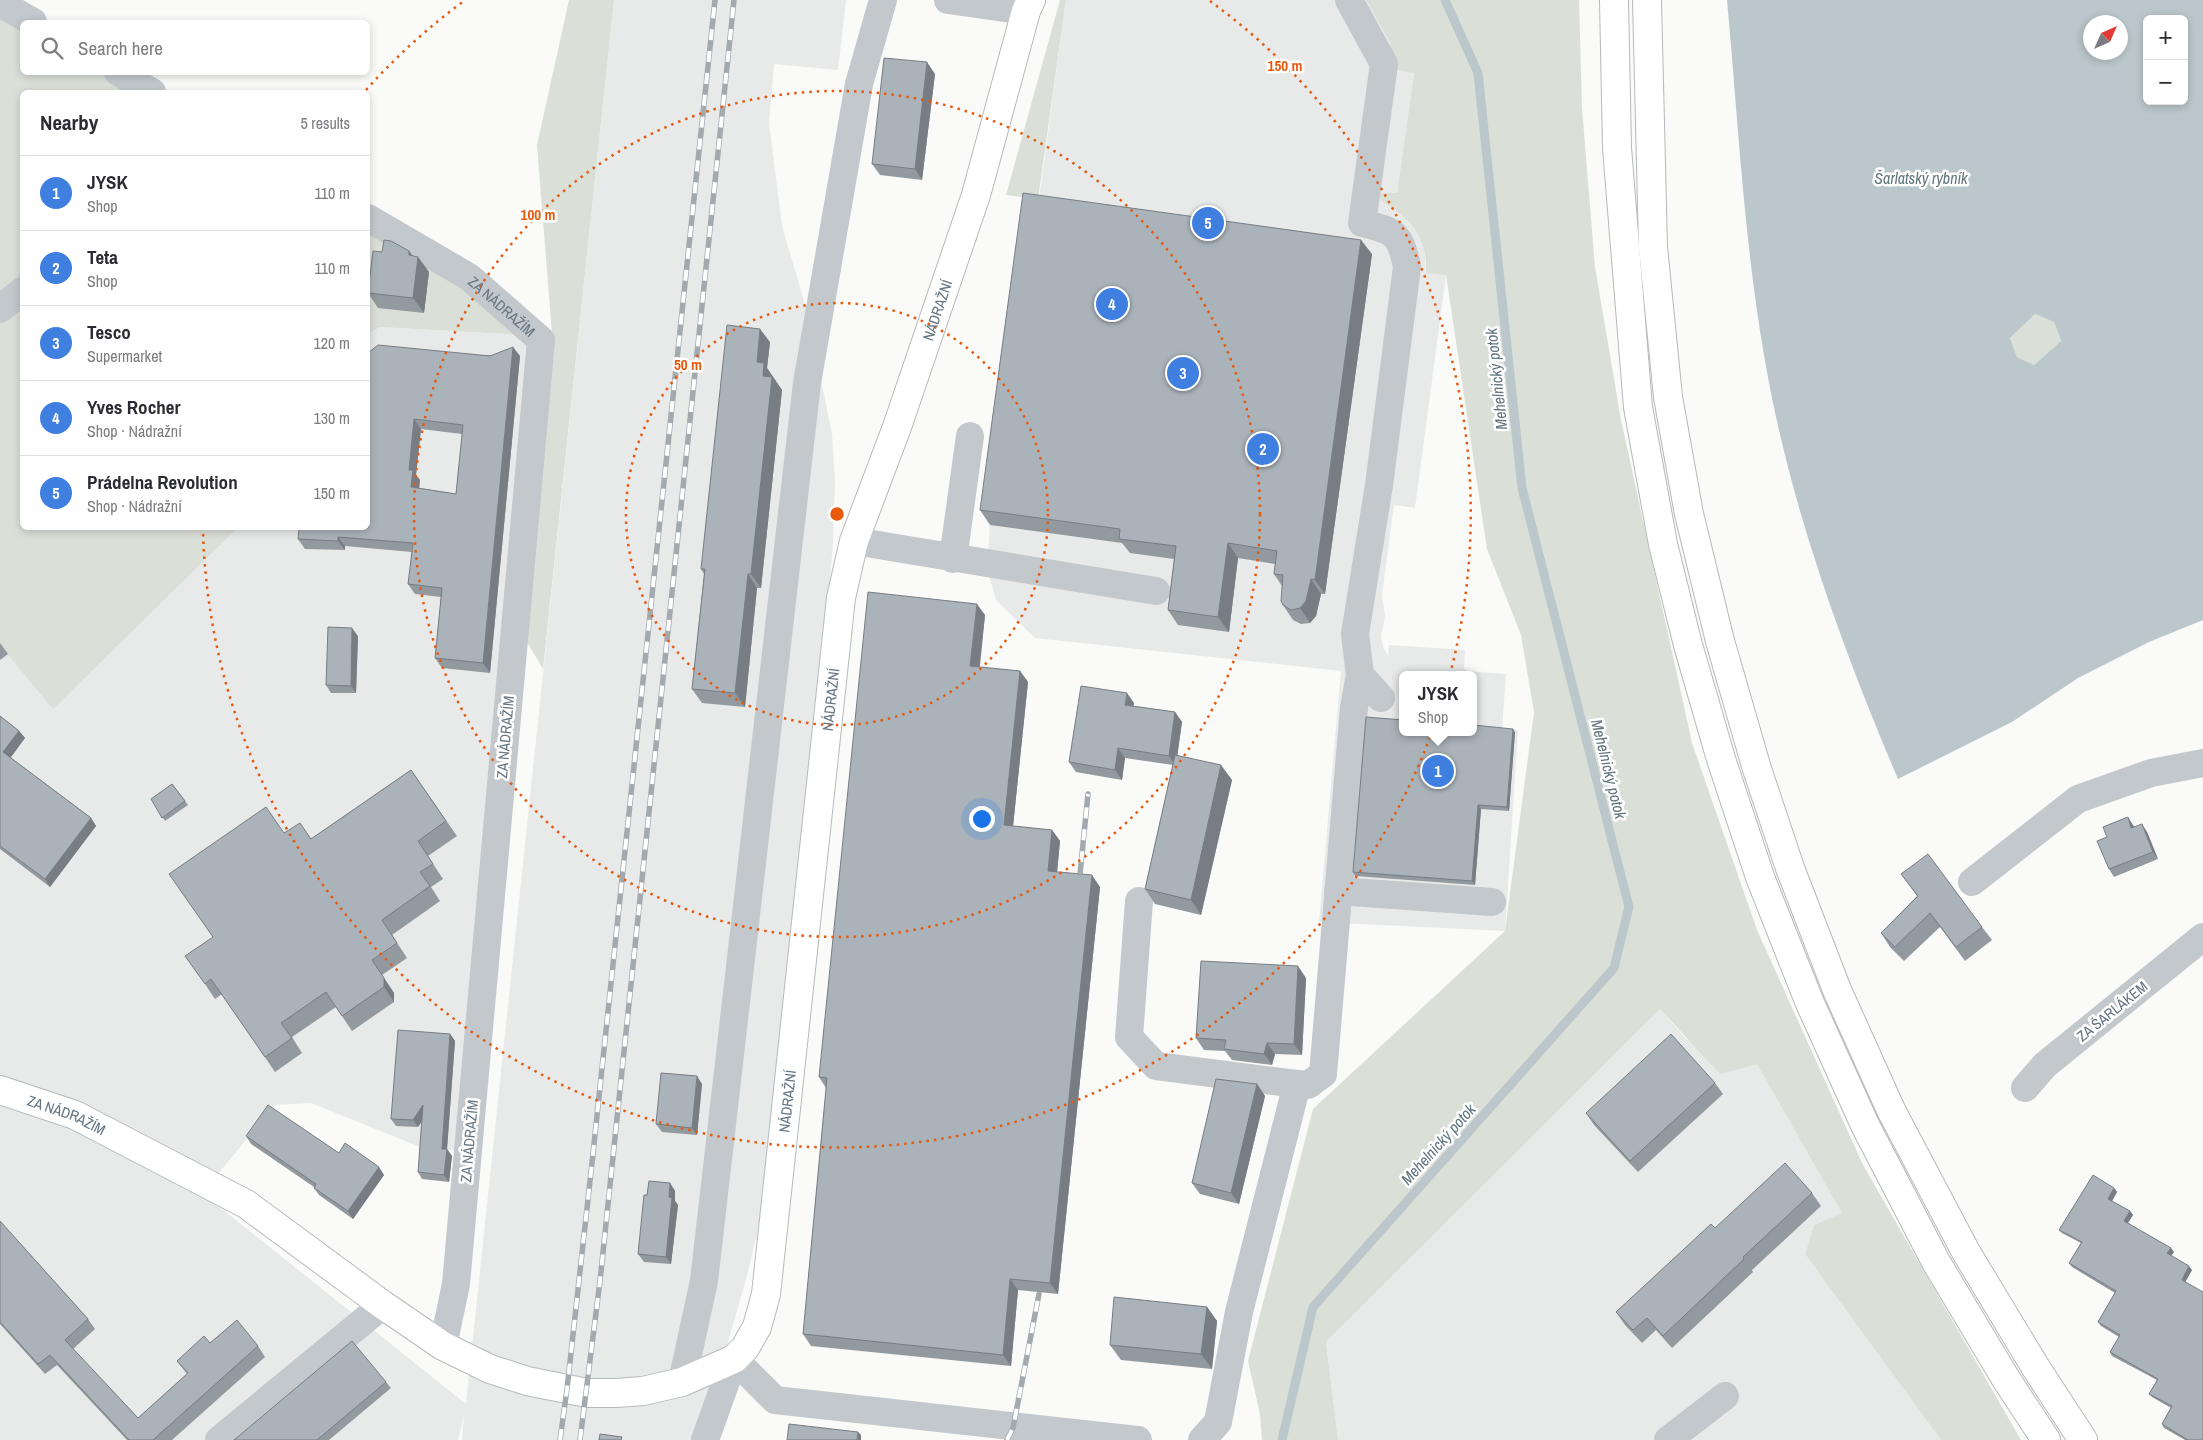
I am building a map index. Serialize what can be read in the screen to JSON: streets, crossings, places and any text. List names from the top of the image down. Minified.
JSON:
{"streets":{"main road":["ZA NÁDRAŽÍM","NÁDRAŽNÍ"],"street":["ZA ŠARLÁKEM"]},"crossings":[["ZA NÁDRAŽÍM","NÁDRAŽNÍ"]],"water":["Šarlatský rybník","Mehelnický potok"],"north":"top right","page":{"map_buttons":["+","−"],"search":"Search here","heading":["Nearby","5 results"],"list":[{"mark":"1","name":"JYSK","note":"Shop","value":"110 m"},{"mark":"2","name":"Teta","note":"Shop","value":"110 m"},{"mark":"3","name":"Tesco","note":"Supermarket","value":"120 m"},{"mark":"4","name":"Yves Rocher","note":"Shop · Nádražní","value":"130 m"},{"mark":"5","name":"Prádelna Revolution","note":"Shop · Nádražní","value":"150 m"}],"pins":["5","4","3","2","1"],"popup":["JYSK","Shop"]},"rings":["150 m","100 m","50 m"]}
